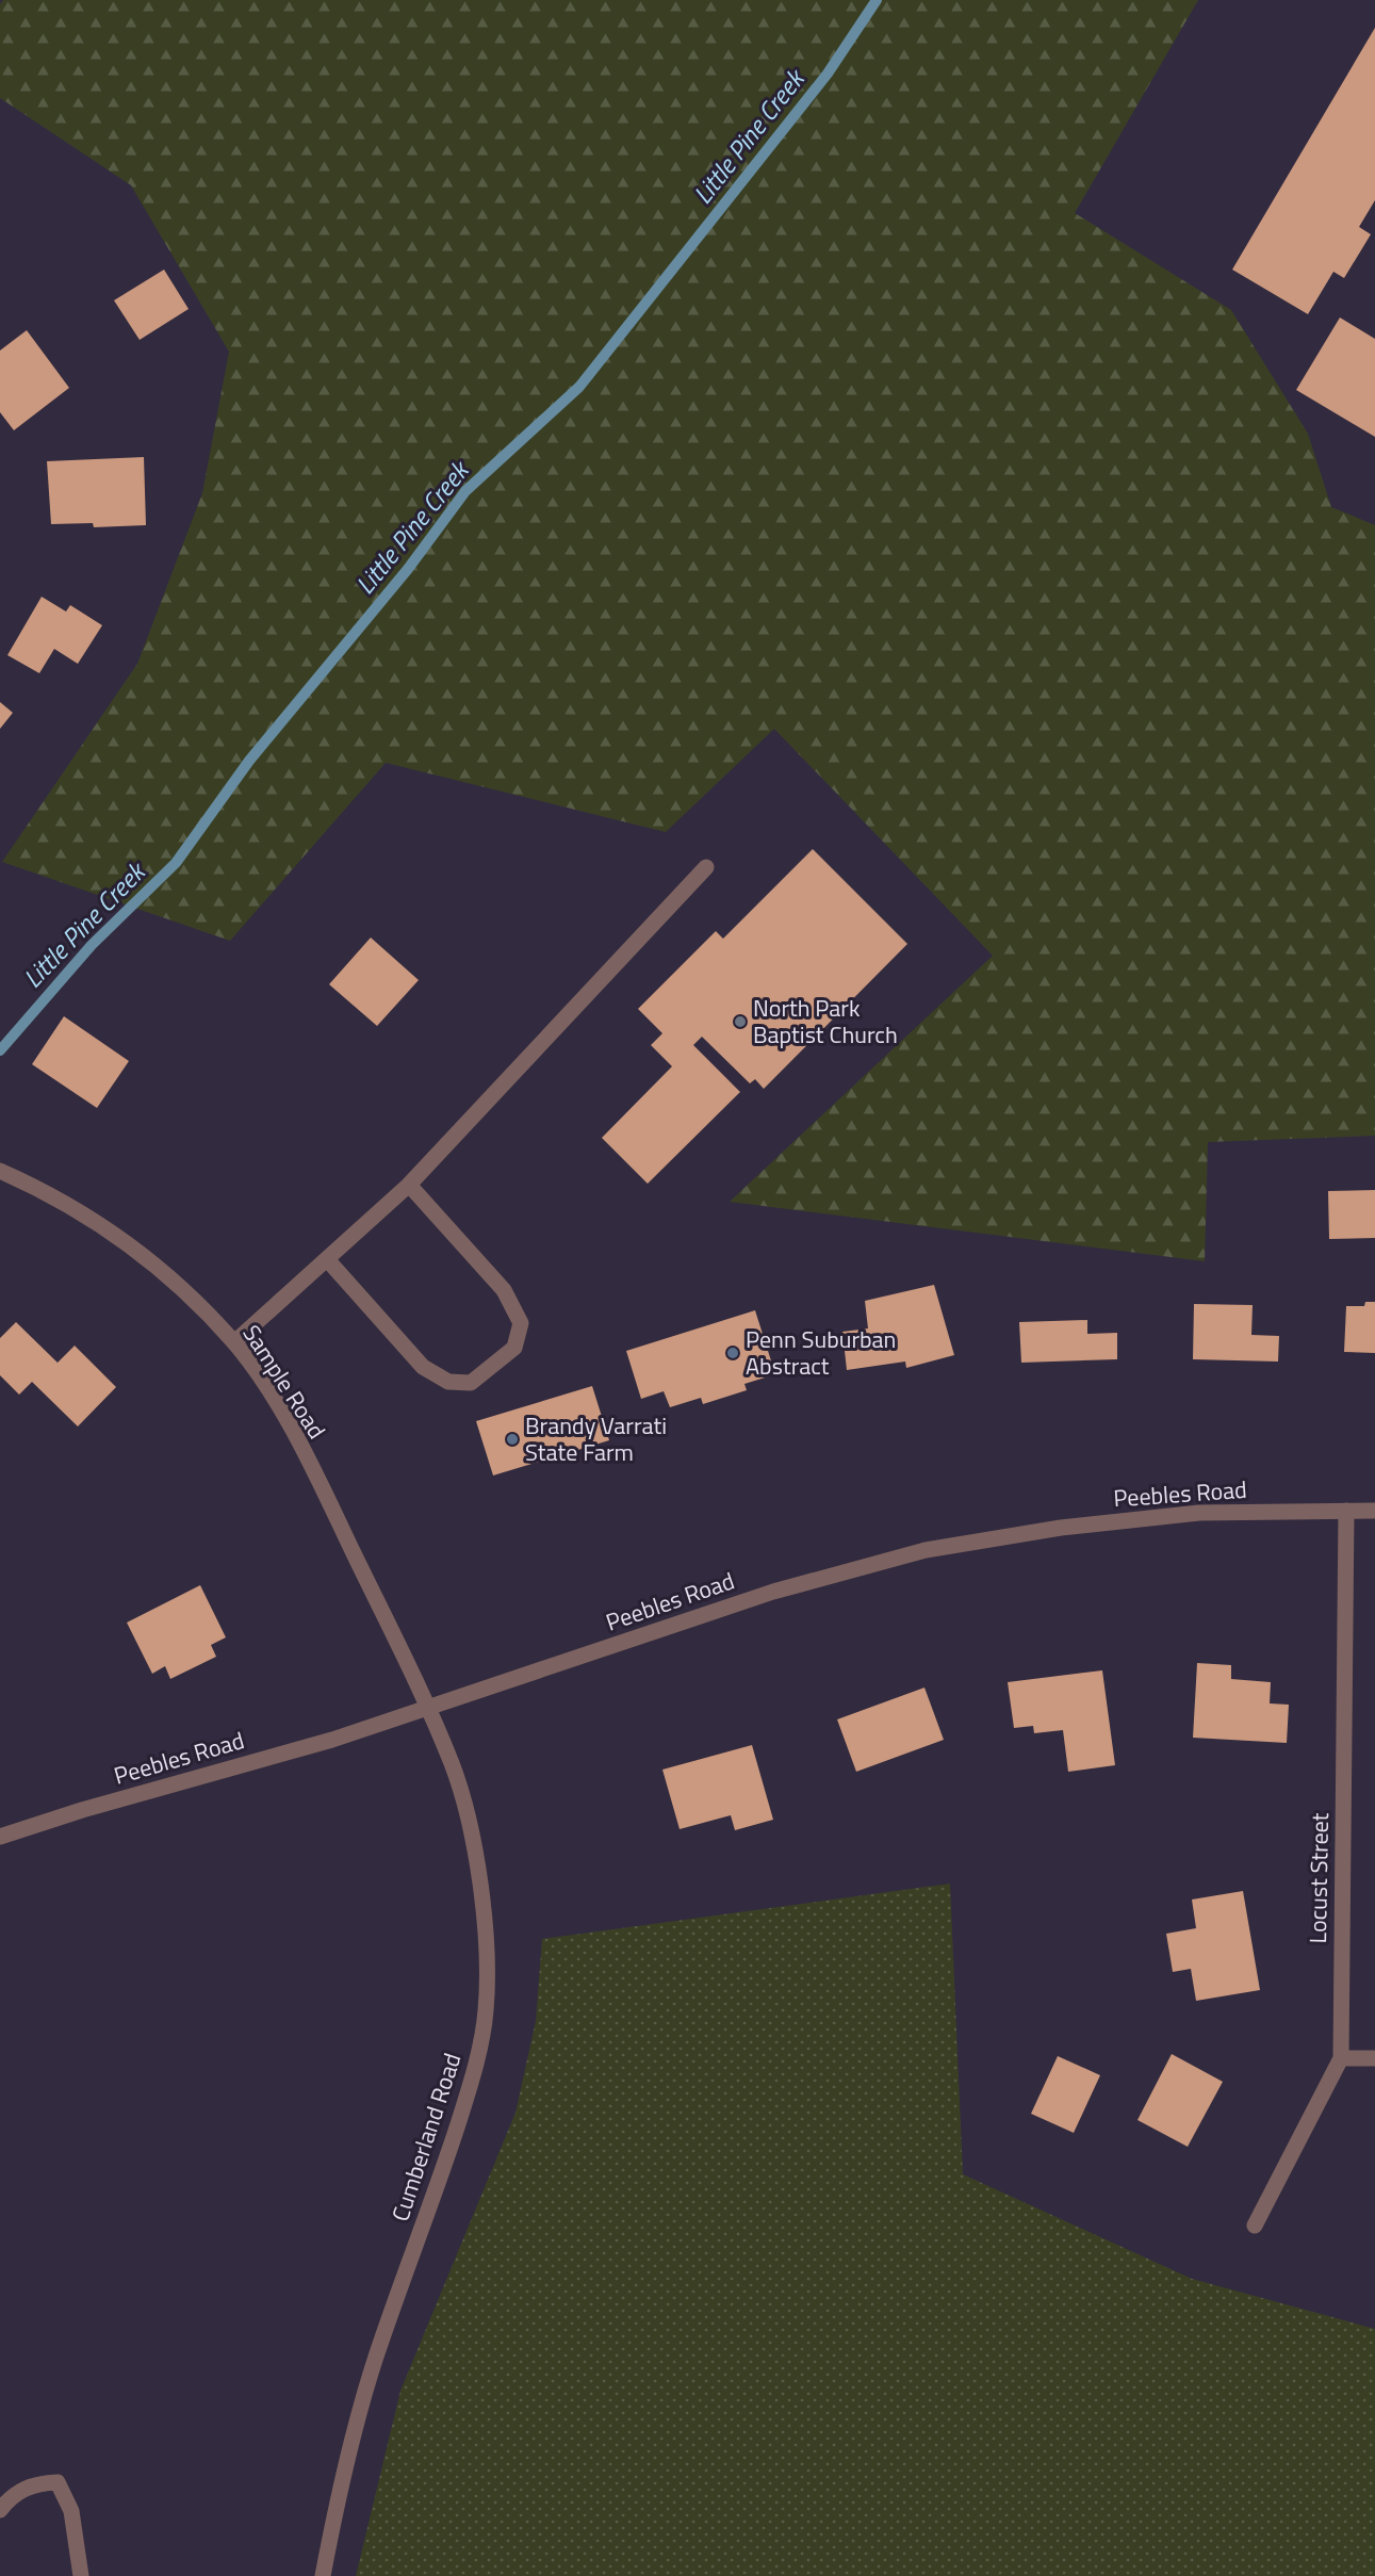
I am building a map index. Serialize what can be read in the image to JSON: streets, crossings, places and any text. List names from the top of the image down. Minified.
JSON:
{"streets":{"street":["Sample Road","Peebles Road","Locust Street","Cumberland Road"]},"crossings":[["Sample Road","Peebles Road"],["Sample Road","Cumberland Road"],["Peebles Road","Locust Street"],["Peebles Road","Cumberland Road"]],"water":["Little Pine Creek"],"places":["North Park Baptist Church","Penn Suburban Abstract","Brandy Varrati State Farm"]}
